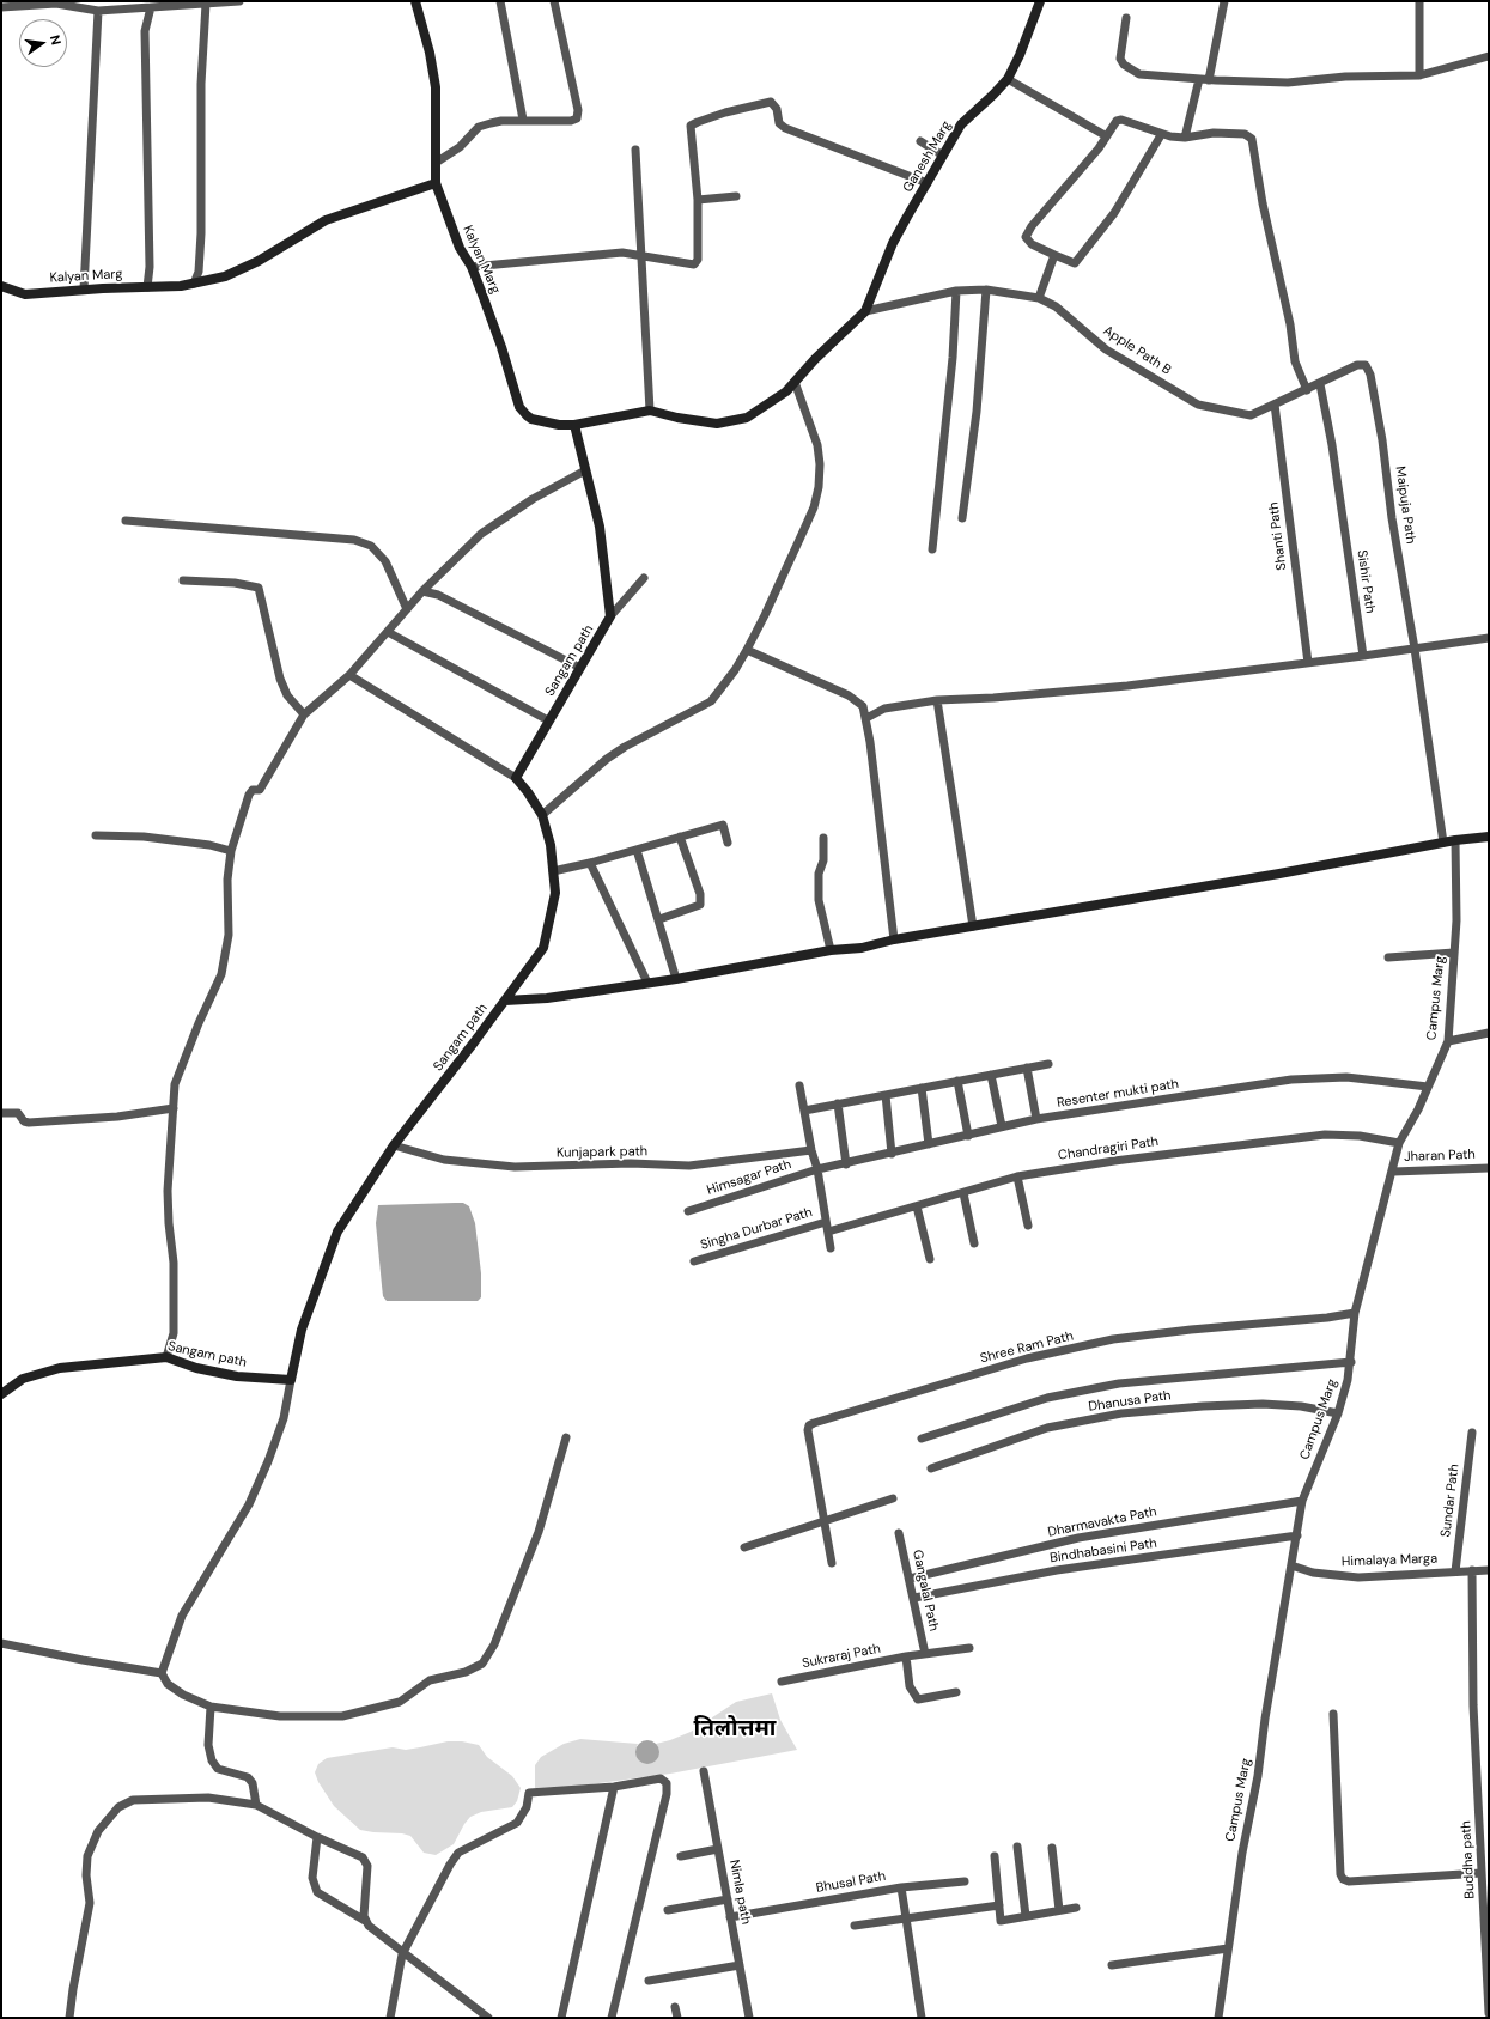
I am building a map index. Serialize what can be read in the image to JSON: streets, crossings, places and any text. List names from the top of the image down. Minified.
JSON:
{"streets":{"street":["Ganesh Marg","Kalyan Marg","Apple Path B","Maipuja Path","Shanti Path","Sishir Path","Sangam path","Campus Marg","Resenter mukti path","Chandragiri Path","Kunjapark path","Jharan Path","Himsagar Path","Singha Durbar Path","Shree Ram Path","Dhanusa Path","Sundar Path","Dharmavakta Path","Bindhabasini Path","Himalaya Marga","Gangalal Path","Sukraraj Path","Buddha path","Bhusal Path","Nimla path"]},"crossings":[["Ganesh Marg","Kalyan Marg"],["Ganesh Marg","Apple Path B"],["Kalyan Marg","Apple Path B"],["Kalyan Marg","Sangam path"],["Apple Path B","Maipuja Path"],["Apple Path B","Shanti Path"],["Apple Path B","Sishir Path"],["Sangam path","Kunjapark path"],["Campus Marg","Resenter mukti path"],["Campus Marg","Chandragiri Path"],["Campus Marg","Jharan Path"],["Campus Marg","Shree Ram Path"],["Campus Marg","Dhanusa Path"],["Campus Marg","Dharmavakta Path"],["Campus Marg","Bindhabasini Path"],["Campus Marg","Himalaya Marga"],["Resenter mukti path","Himsagar Path"],["Sundar Path","Himalaya Marga"],["Dharmavakta Path","Gangalal Path"],["Bindhabasini Path","Gangalal Path"],["Himalaya Marga","Buddha path"],["Gangalal Path","Sukraraj Path"],["Bhusal Path","Nimla path"]],"districts":["तिलोत्तमा"],"north":"right"}
